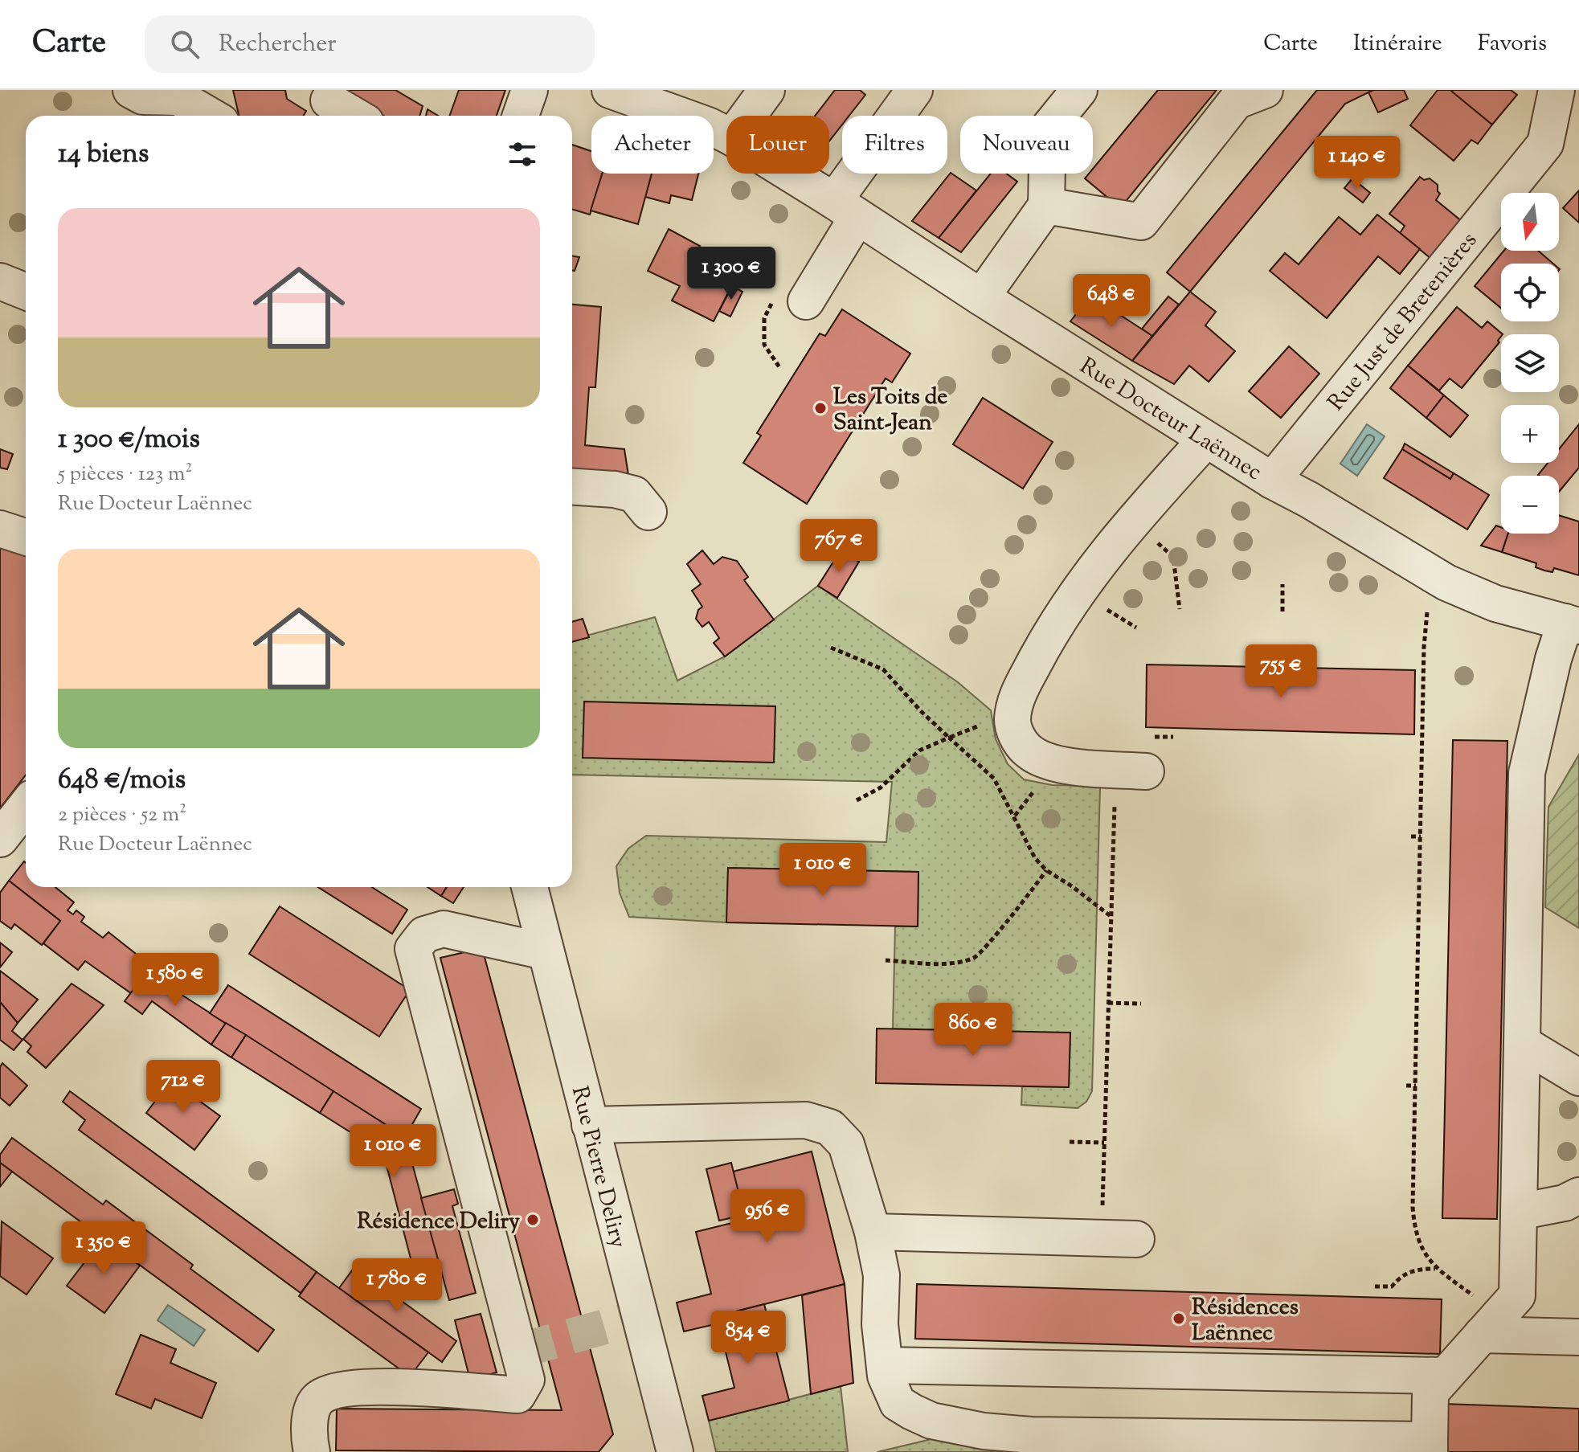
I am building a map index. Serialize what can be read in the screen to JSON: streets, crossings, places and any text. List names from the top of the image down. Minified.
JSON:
{"streets":{"street":["Rue Just de Bretenières","Rue Docteur Laënnec","Rue Pierre Deliry"]},"crossings":[["Rue Just de Bretenières","Rue Docteur Laënnec"]],"places":["Les Toits de Saint-Jean","Résidence Deliry","Résidences Laënnec"],"north":"bottom","page":{"header":"Carte","search":"Rechercher","nav":["Carte","Itinéraire","Favoris"],"chip":["Acheter","Louer","Filtres","Nouveau"],"heading":"14 biens","price":["1 140 €","1 300 €","648 €","767 €","755 €","1 010 €","1 580 €","860 €","712 €","1 010 €","956 €","1 350 €","1 780 €","854 €"],"map_buttons":["+","−"],"list":[{"name":"1 300 €/mois","note":"5 pièces · 123 m² · Rue Docteur Laënnec"},{"name":"648 €/mois","note":"2 pièces · 52 m² · Rue Docteur Laënnec"}]}}
